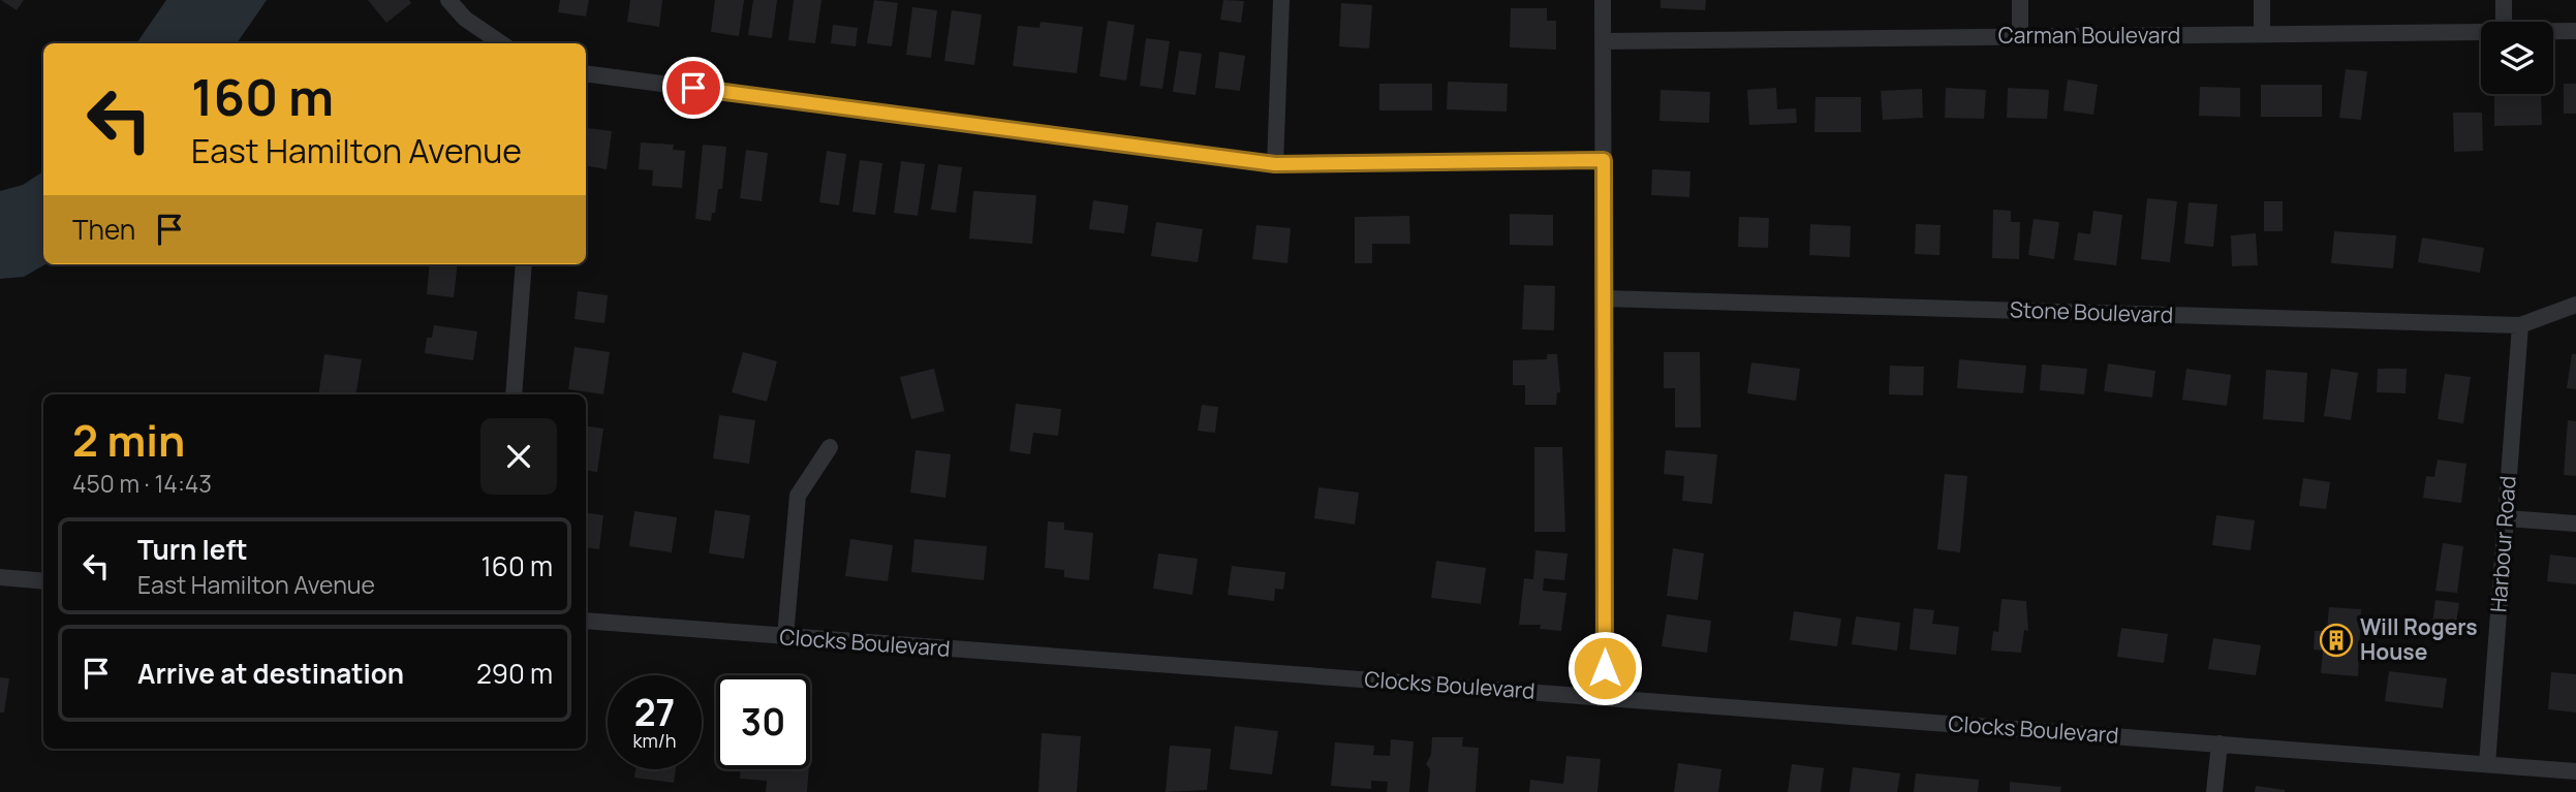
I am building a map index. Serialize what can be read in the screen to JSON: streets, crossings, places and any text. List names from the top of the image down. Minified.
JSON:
{"streets":{"street":["Carman Boulevard","Stone Boulevard","Harbour Road","Clocks Boulevard"]},"crossings":[["Stone Boulevard","Harbour Road"],["Harbour Road","Clocks Boulevard"]],"places":{"building":["Will Rogers House"]},"page":{"turn":["160 m","East Hamilton Avenue"],"then":"Then","heading":["2 min","450 m · 14:43"],"list":[{"name":"Turn left","note":"East Hamilton Avenue","value":"160 m"},{"name":"Arrive at destination","value":"290 m"}],"speed":"27 km/h","limit":"30"}}
